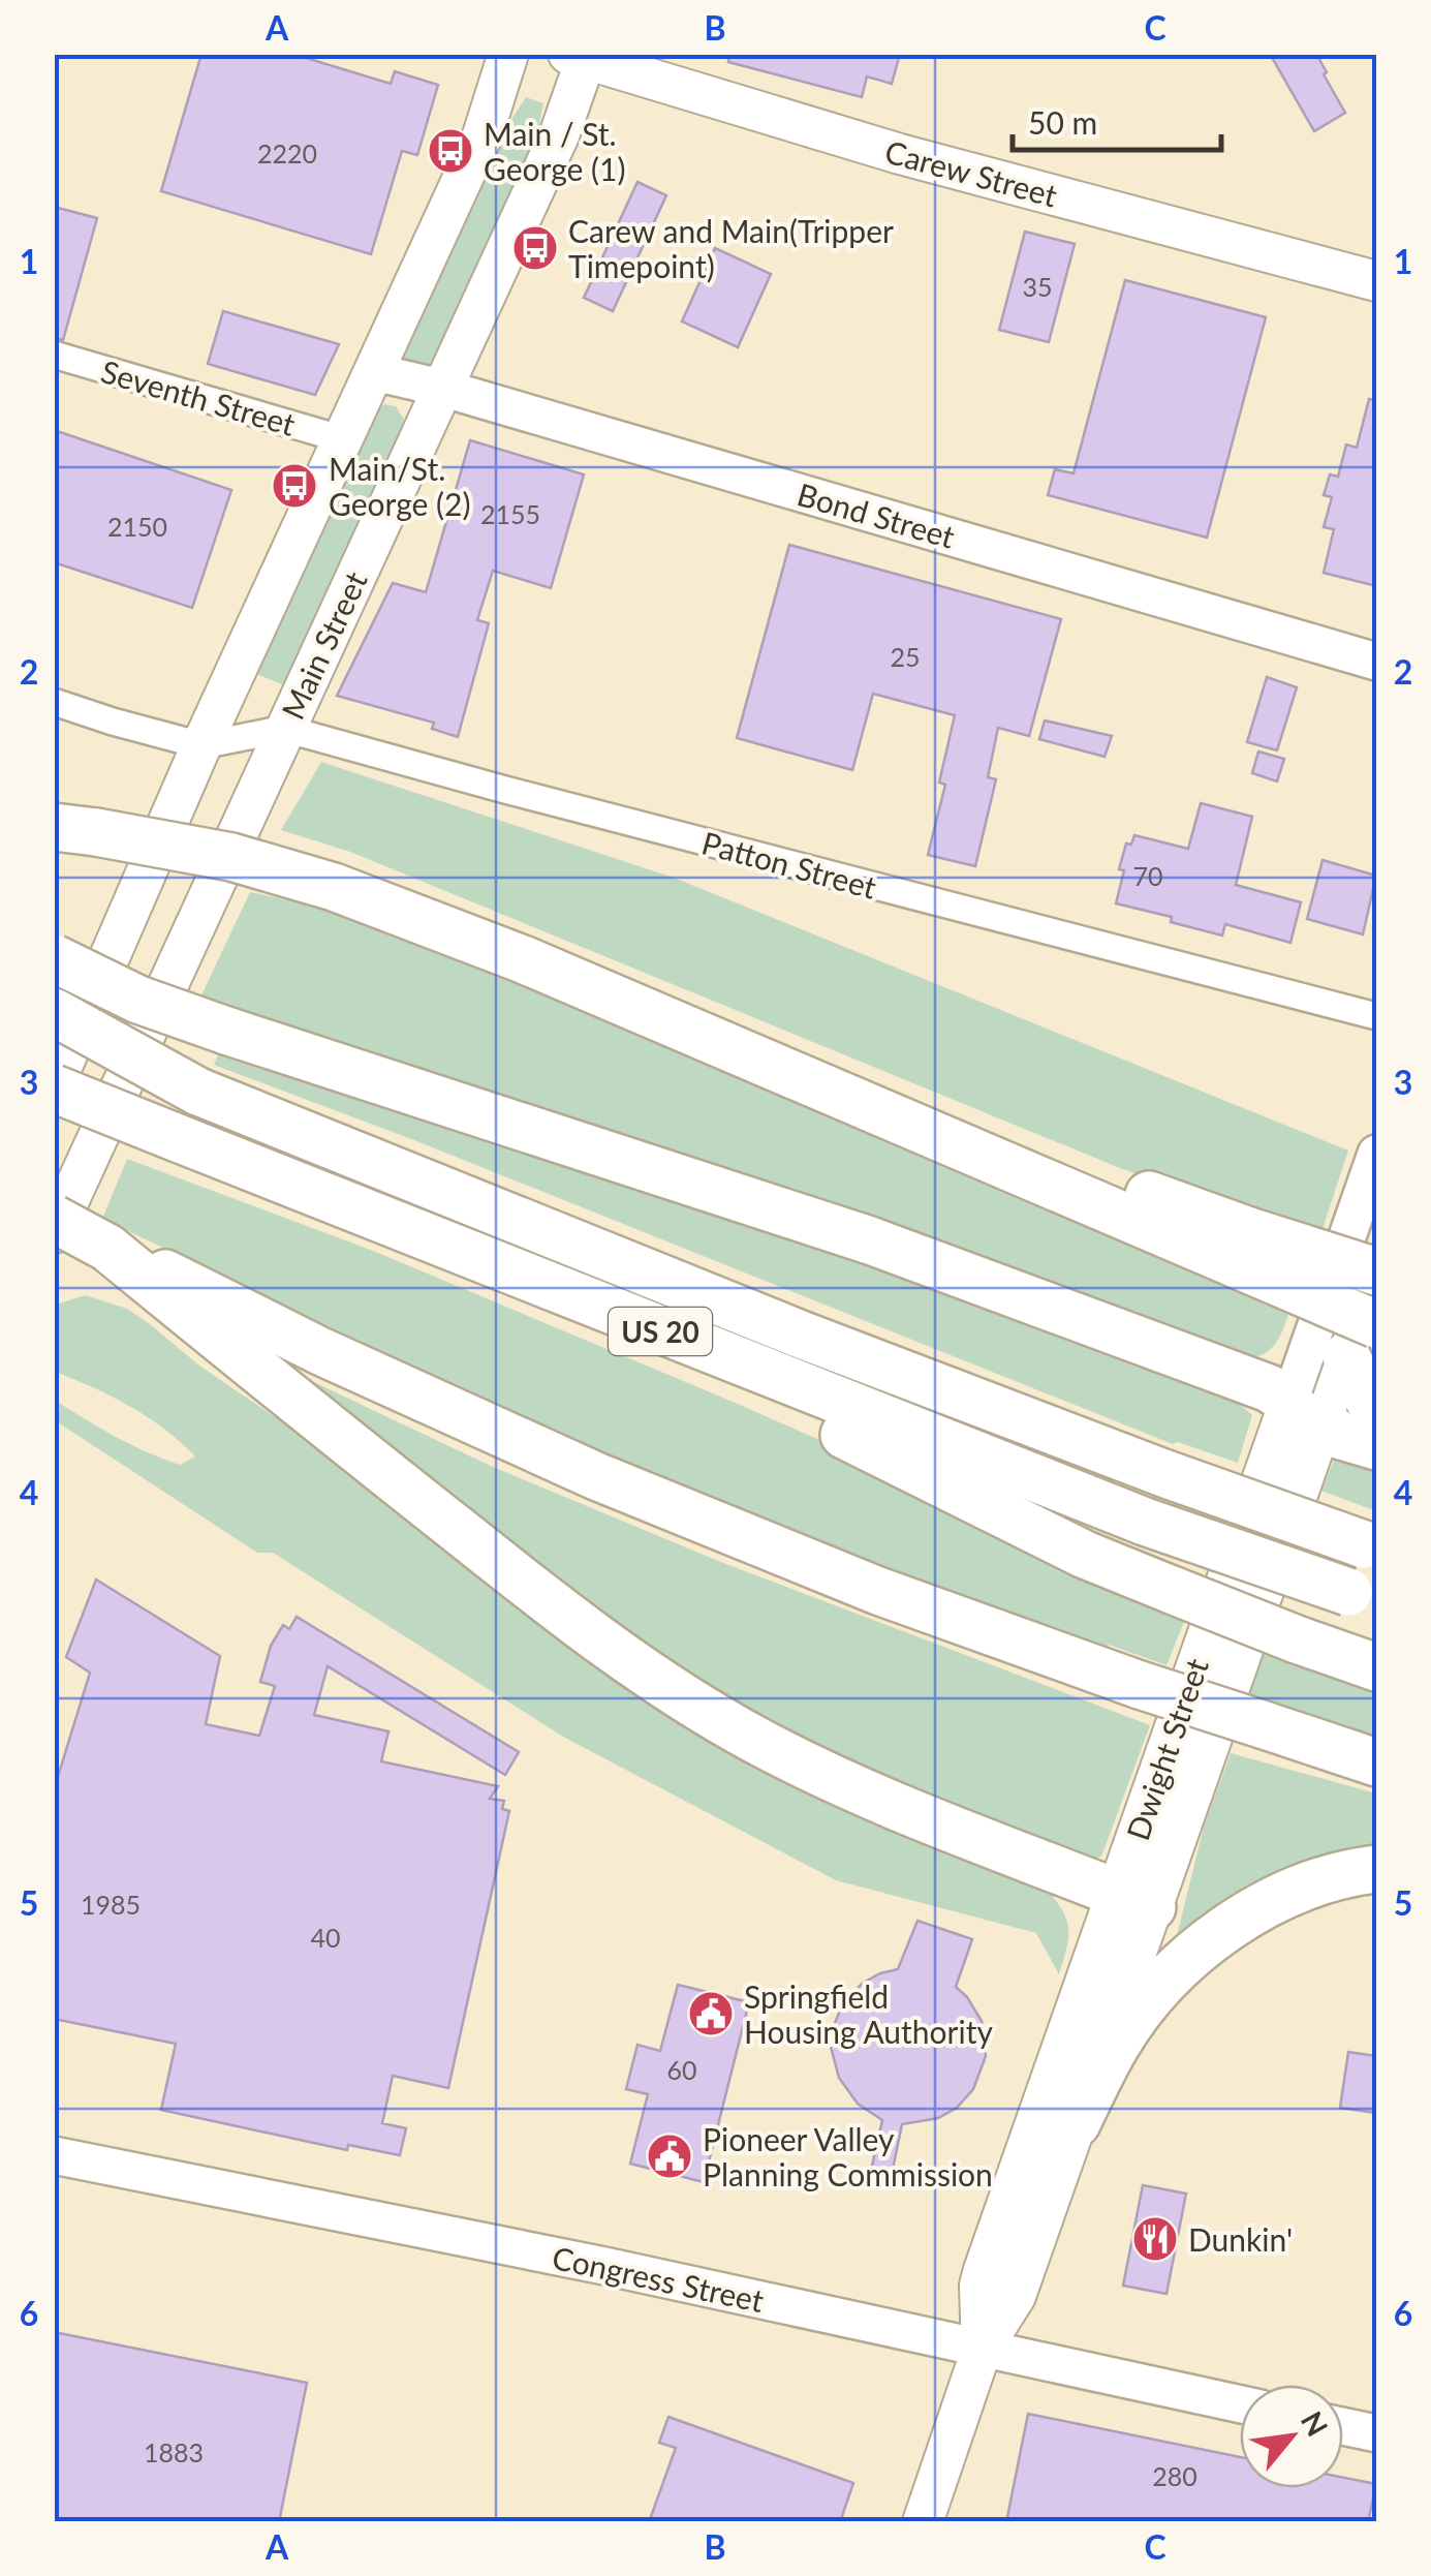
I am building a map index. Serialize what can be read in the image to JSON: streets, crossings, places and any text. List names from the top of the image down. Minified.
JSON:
{"streets":{"highway":["US 20"],"main road":["Carew Street","Bond Street","Main Street","Dwight Street","Congress Street"],"street":["Seventh Street","Patton Street"]},"crossings":[["Carew Street","Main Street"],["Bond Street","Main Street"],["Main Street","Patton Street"],["Dwight Street","Congress Street"]],"places":{"bus stop":["Main / St. George (1)","Carew and Main(Tripper Timepoint)","Main/St. George (2)"],"public building":["Springfield Housing Authority","Pioneer Valley Planning Commission"],"restaurant":["Dunkin'"]},"house_numbers":["2220","35","2155","2150","25","70","1985","40","60","1883","280"],"scale_bar":"50 m","north":"top right","grid":{"columns":["A","B","C"],"rows":["1","2","3","4","5","6"]}}
